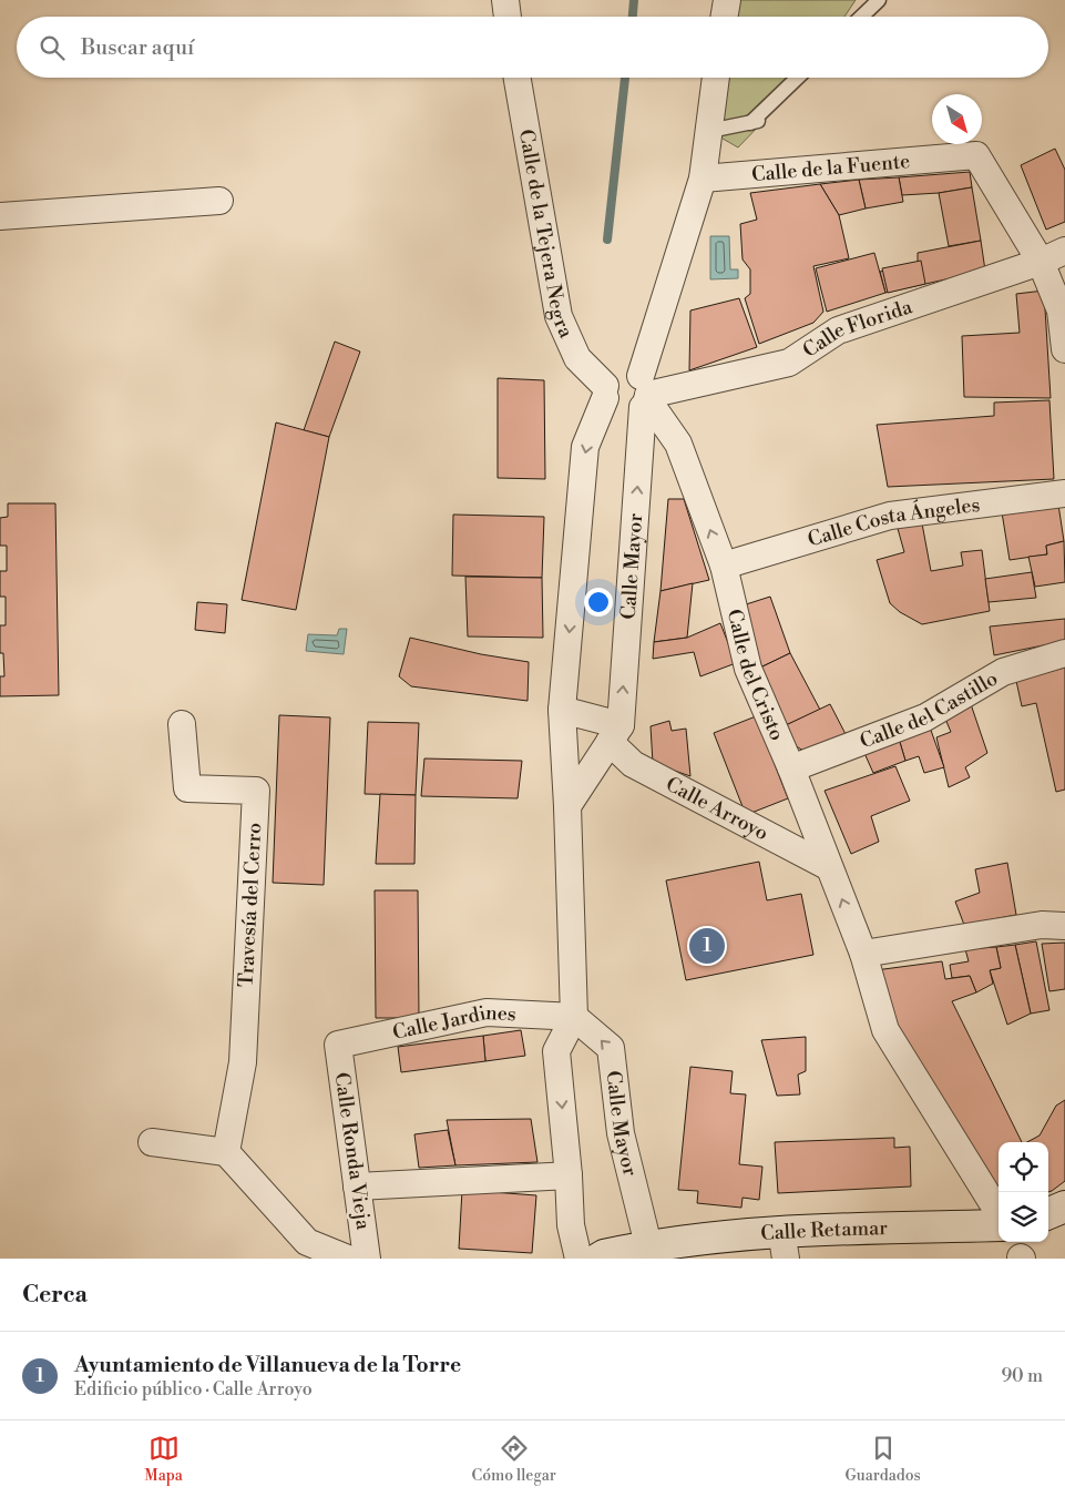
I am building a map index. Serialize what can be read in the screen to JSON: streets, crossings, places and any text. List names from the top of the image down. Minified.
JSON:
{"streets":{"street":["Calle de la Fuente","Calle de la Tejera Negra","Calle Florida","Calle Costa Ángeles","Calle Mayor","Calle del Cristo","Calle del Castillo","Calle Arroyo","Travesía del Cerro","Calle Jardines","Calle Ronda Vieja","Calle Retamar"]},"crossings":[["Calle de la Fuente","Calle Florida"],["Calle de la Fuente","Calle Mayor"],["Calle de la Tejera Negra","Calle Florida"],["Calle de la Tejera Negra","Calle Mayor"],["Calle de la Tejera Negra","Calle del Cristo"],["Calle Florida","Calle Mayor"],["Calle Florida","Calle del Cristo"],["Calle Costa Ángeles","Calle del Cristo"],["Calle Mayor","Calle del Cristo"],["Calle Mayor","Calle Arroyo"],["Calle Mayor","Calle Jardines"],["Calle Mayor","Calle Retamar"],["Calle del Cristo","Calle del Castillo"],["Calle del Cristo","Calle Arroyo"],["Calle Jardines","Calle Ronda Vieja"]],"north":"bottom right","page":{"search":"Buscar aquí","pins":"1","heading":"Cerca","list":[{"mark":"1","name":"Ayuntamiento de Villanueva de la Torre","note":"Edificio público · Calle Arroyo","value":"90 m"}],"nav":["Mapa","Cómo llegar","Guardados"]}}
